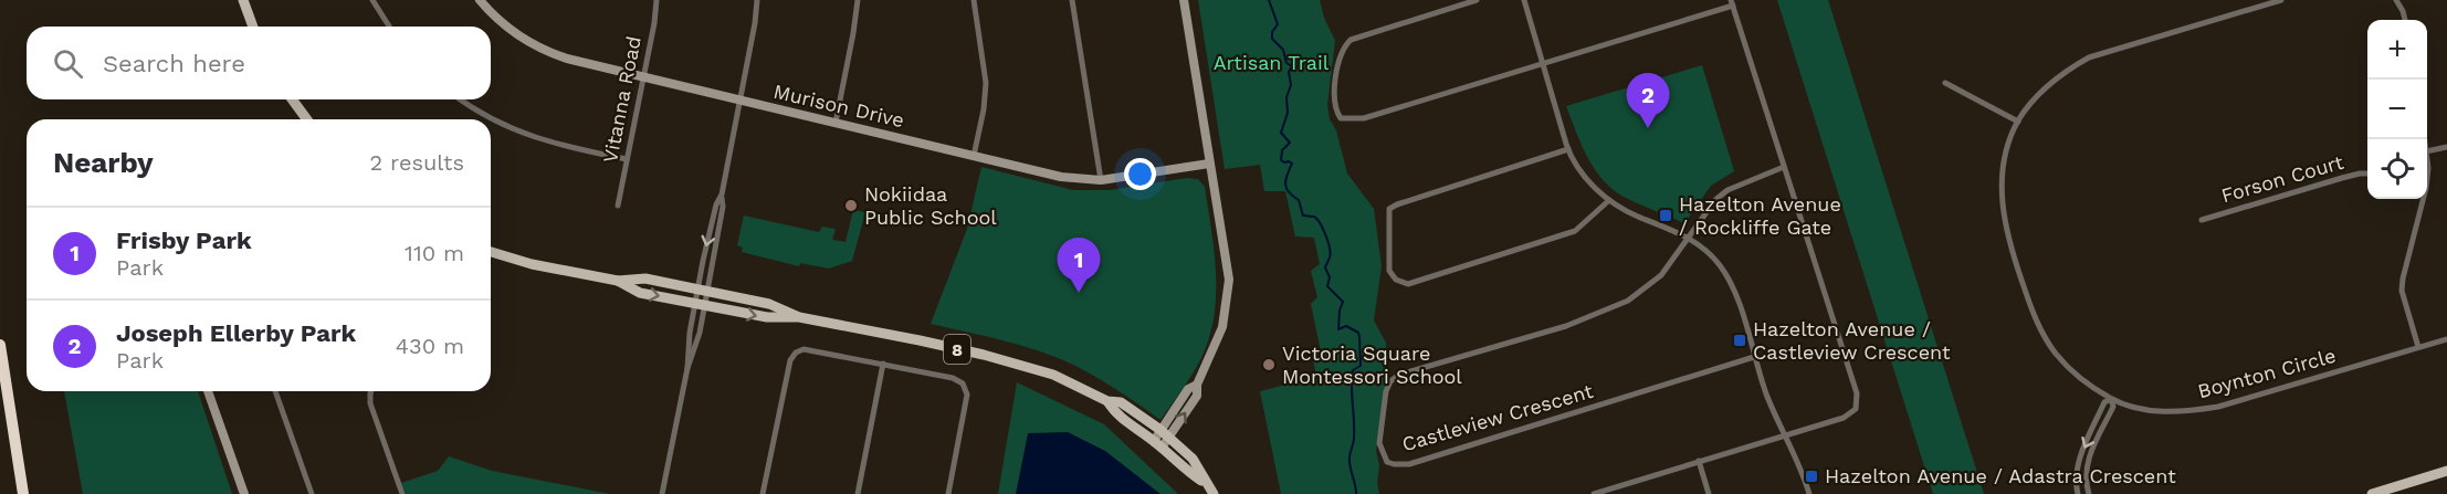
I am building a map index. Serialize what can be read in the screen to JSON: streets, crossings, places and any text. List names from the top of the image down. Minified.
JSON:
{"streets":{"main road":["8"],"street":["Vitanna Road","Murison Drive","Forson Court","Boynton Circle","Castleview Crescent"]},"crossings":[["Vitanna Road","Murison Drive"]],"parks":["Artisan Trail"],"places":{"other":["Nokiidaa Public School","Victoria Square Montessori School"],"transit":["Hazelton Avenue / Rockliffe Gate","Hazelton Avenue / Castleview Crescent","Hazelton Avenue / Adastra Crescent"]},"page":{"map_buttons":["+","−"],"search":"Search here","pins":["2","1"],"heading":["Nearby","2 results"],"list":[{"mark":"1","name":"Frisby Park","note":"Park","value":"110 m"},{"mark":"2","name":"Joseph Ellerby Park","note":"Park","value":"430 m"}]}}
